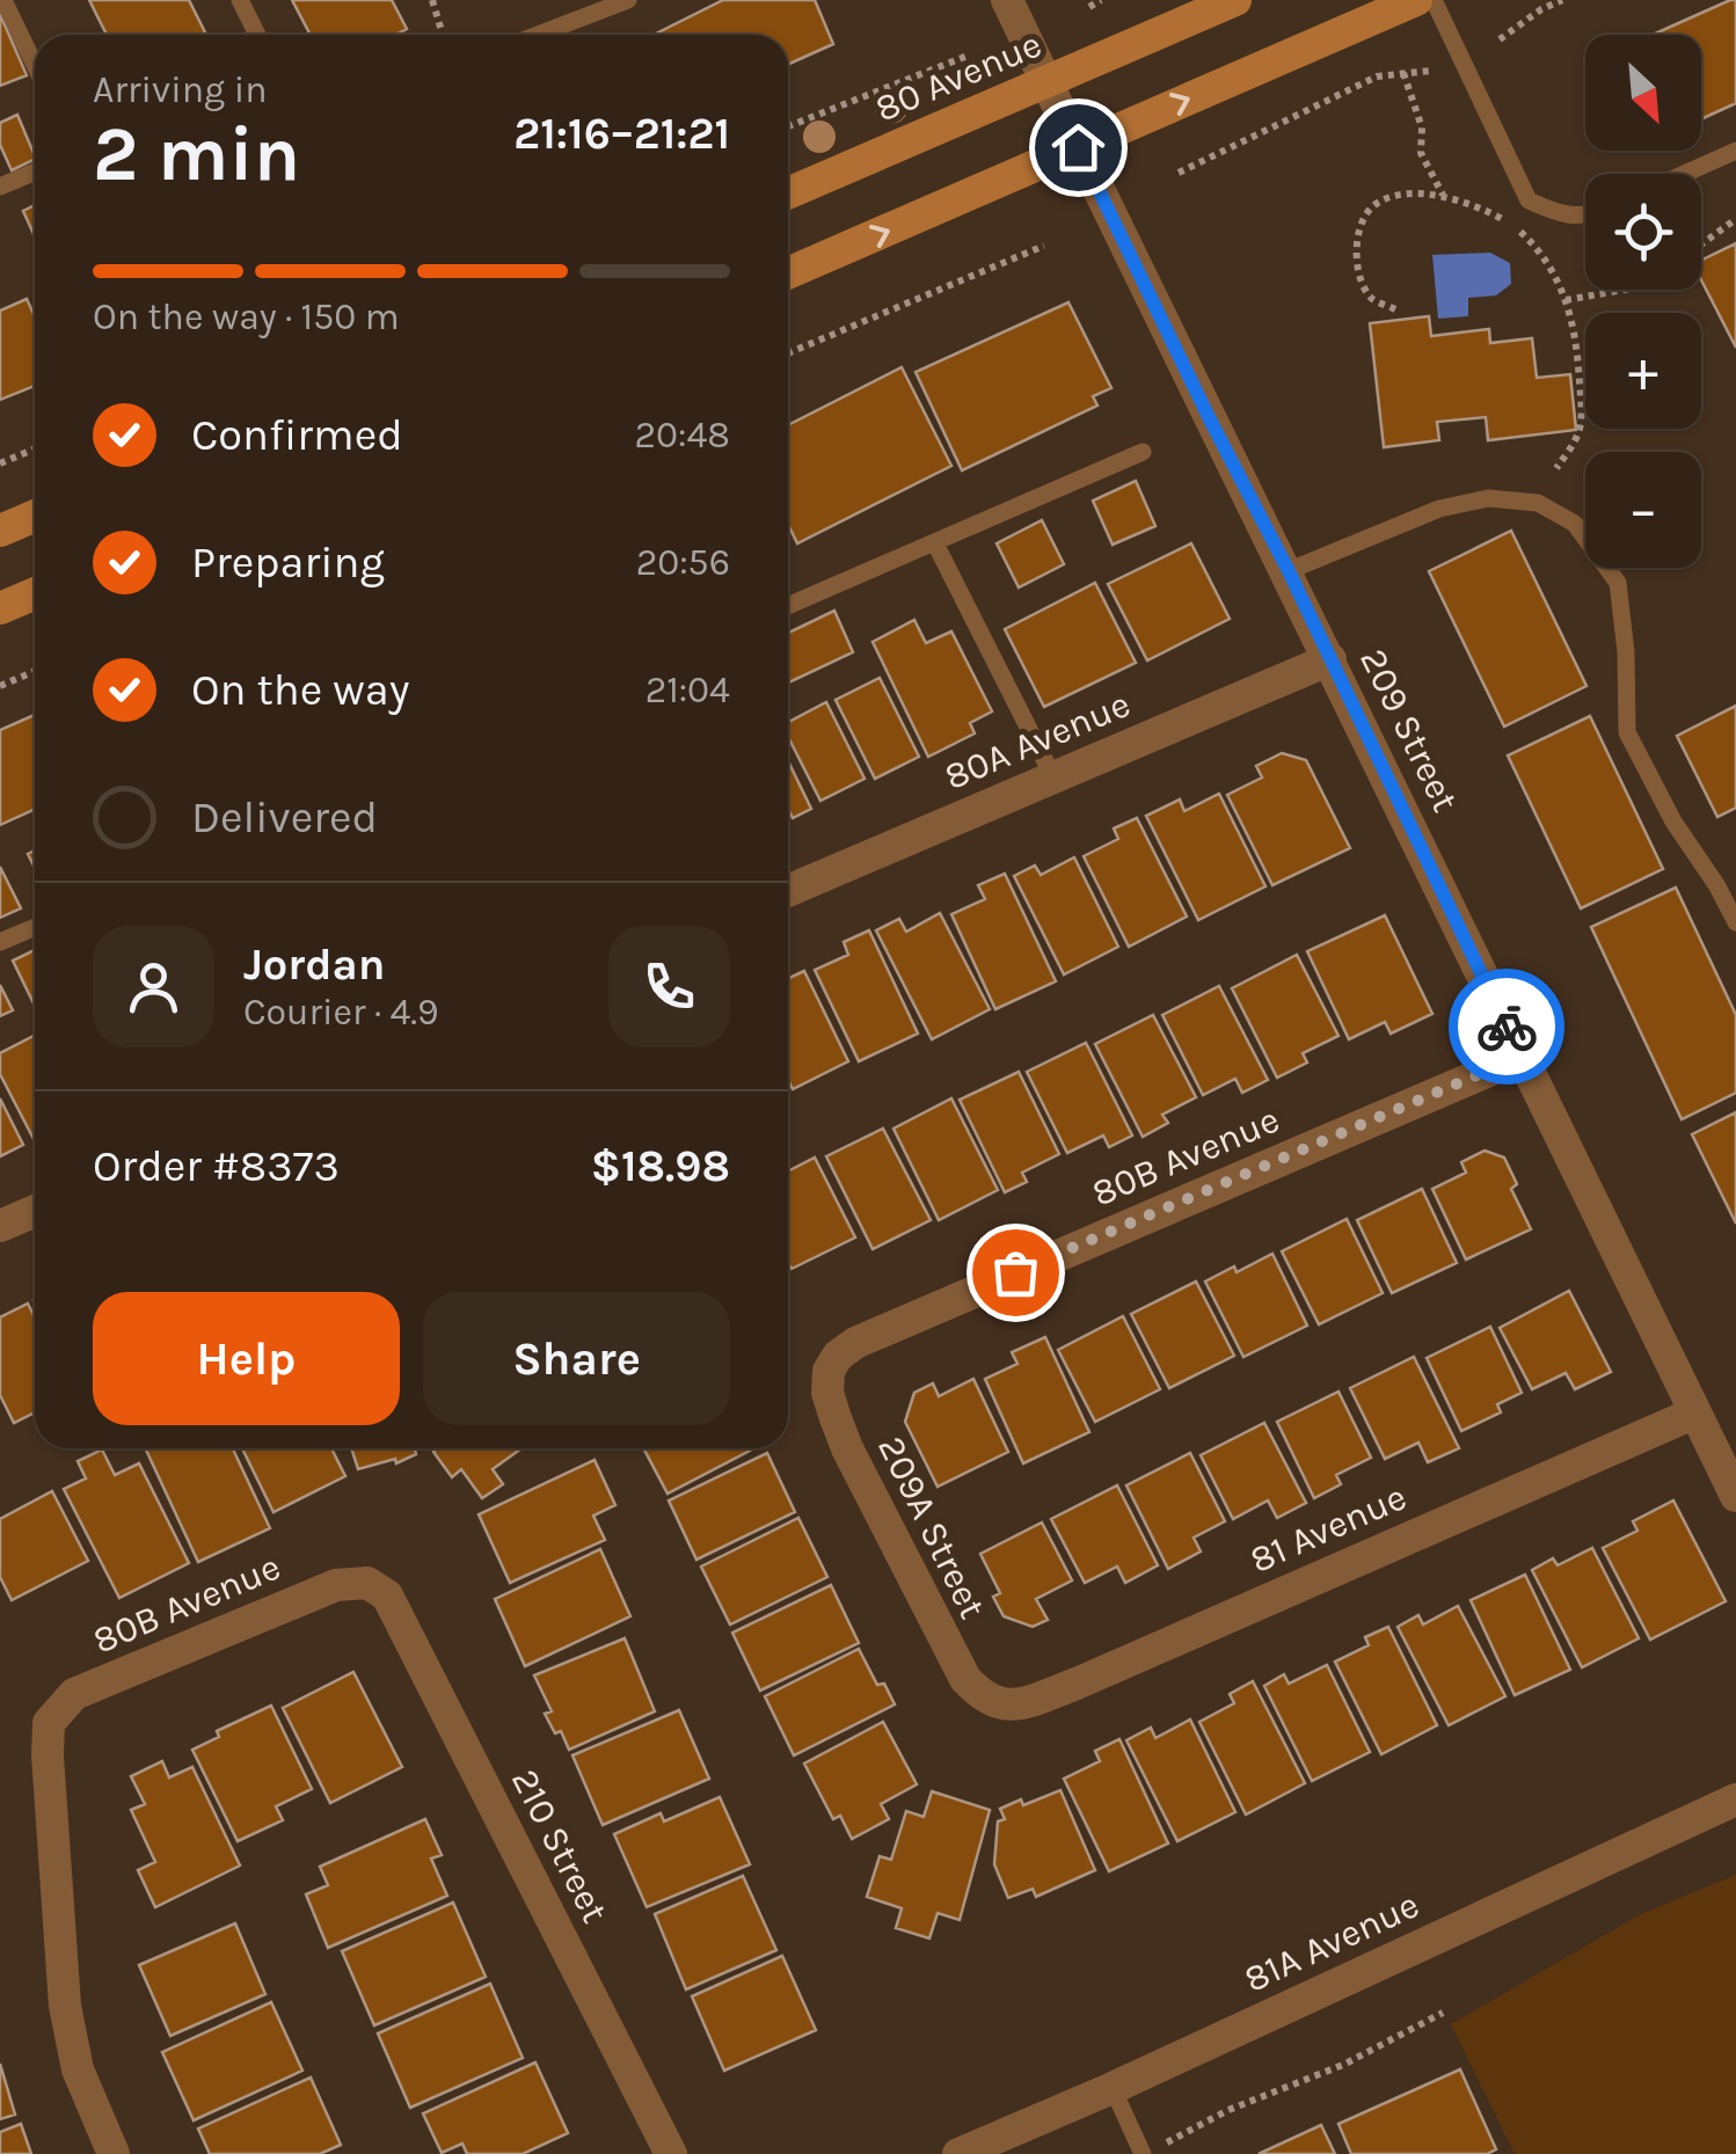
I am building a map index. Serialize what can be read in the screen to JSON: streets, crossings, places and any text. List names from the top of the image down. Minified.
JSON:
{"streets":{"main road":["80 Avenue"],"street":["209 Street","80A Avenue","80B Avenue","209A Street","81 Avenue","210 Street","81A Avenue"]},"crossings":[["80 Avenue","209 Street"],["209 Street","80A Avenue"],["209 Street","80B Avenue"],["209 Street","81 Avenue"],["80B Avenue","209A Street"],["80B Avenue","210 Street"],["209A Street","81 Avenue"]],"north":"bottom right","page":{"map_buttons":["+","−"],"heading":["2 min","Arriving in","21:16–21:21"],"panel":["Jordan","Courier · 4.9","Order #8373","$18.98"],"bar":"On the way · 150 m","list":[["Confirmed","20:48"],["Preparing","20:56"],["On the way","21:04"],"Delivered"],"buttons":["Help","Share"]}}
